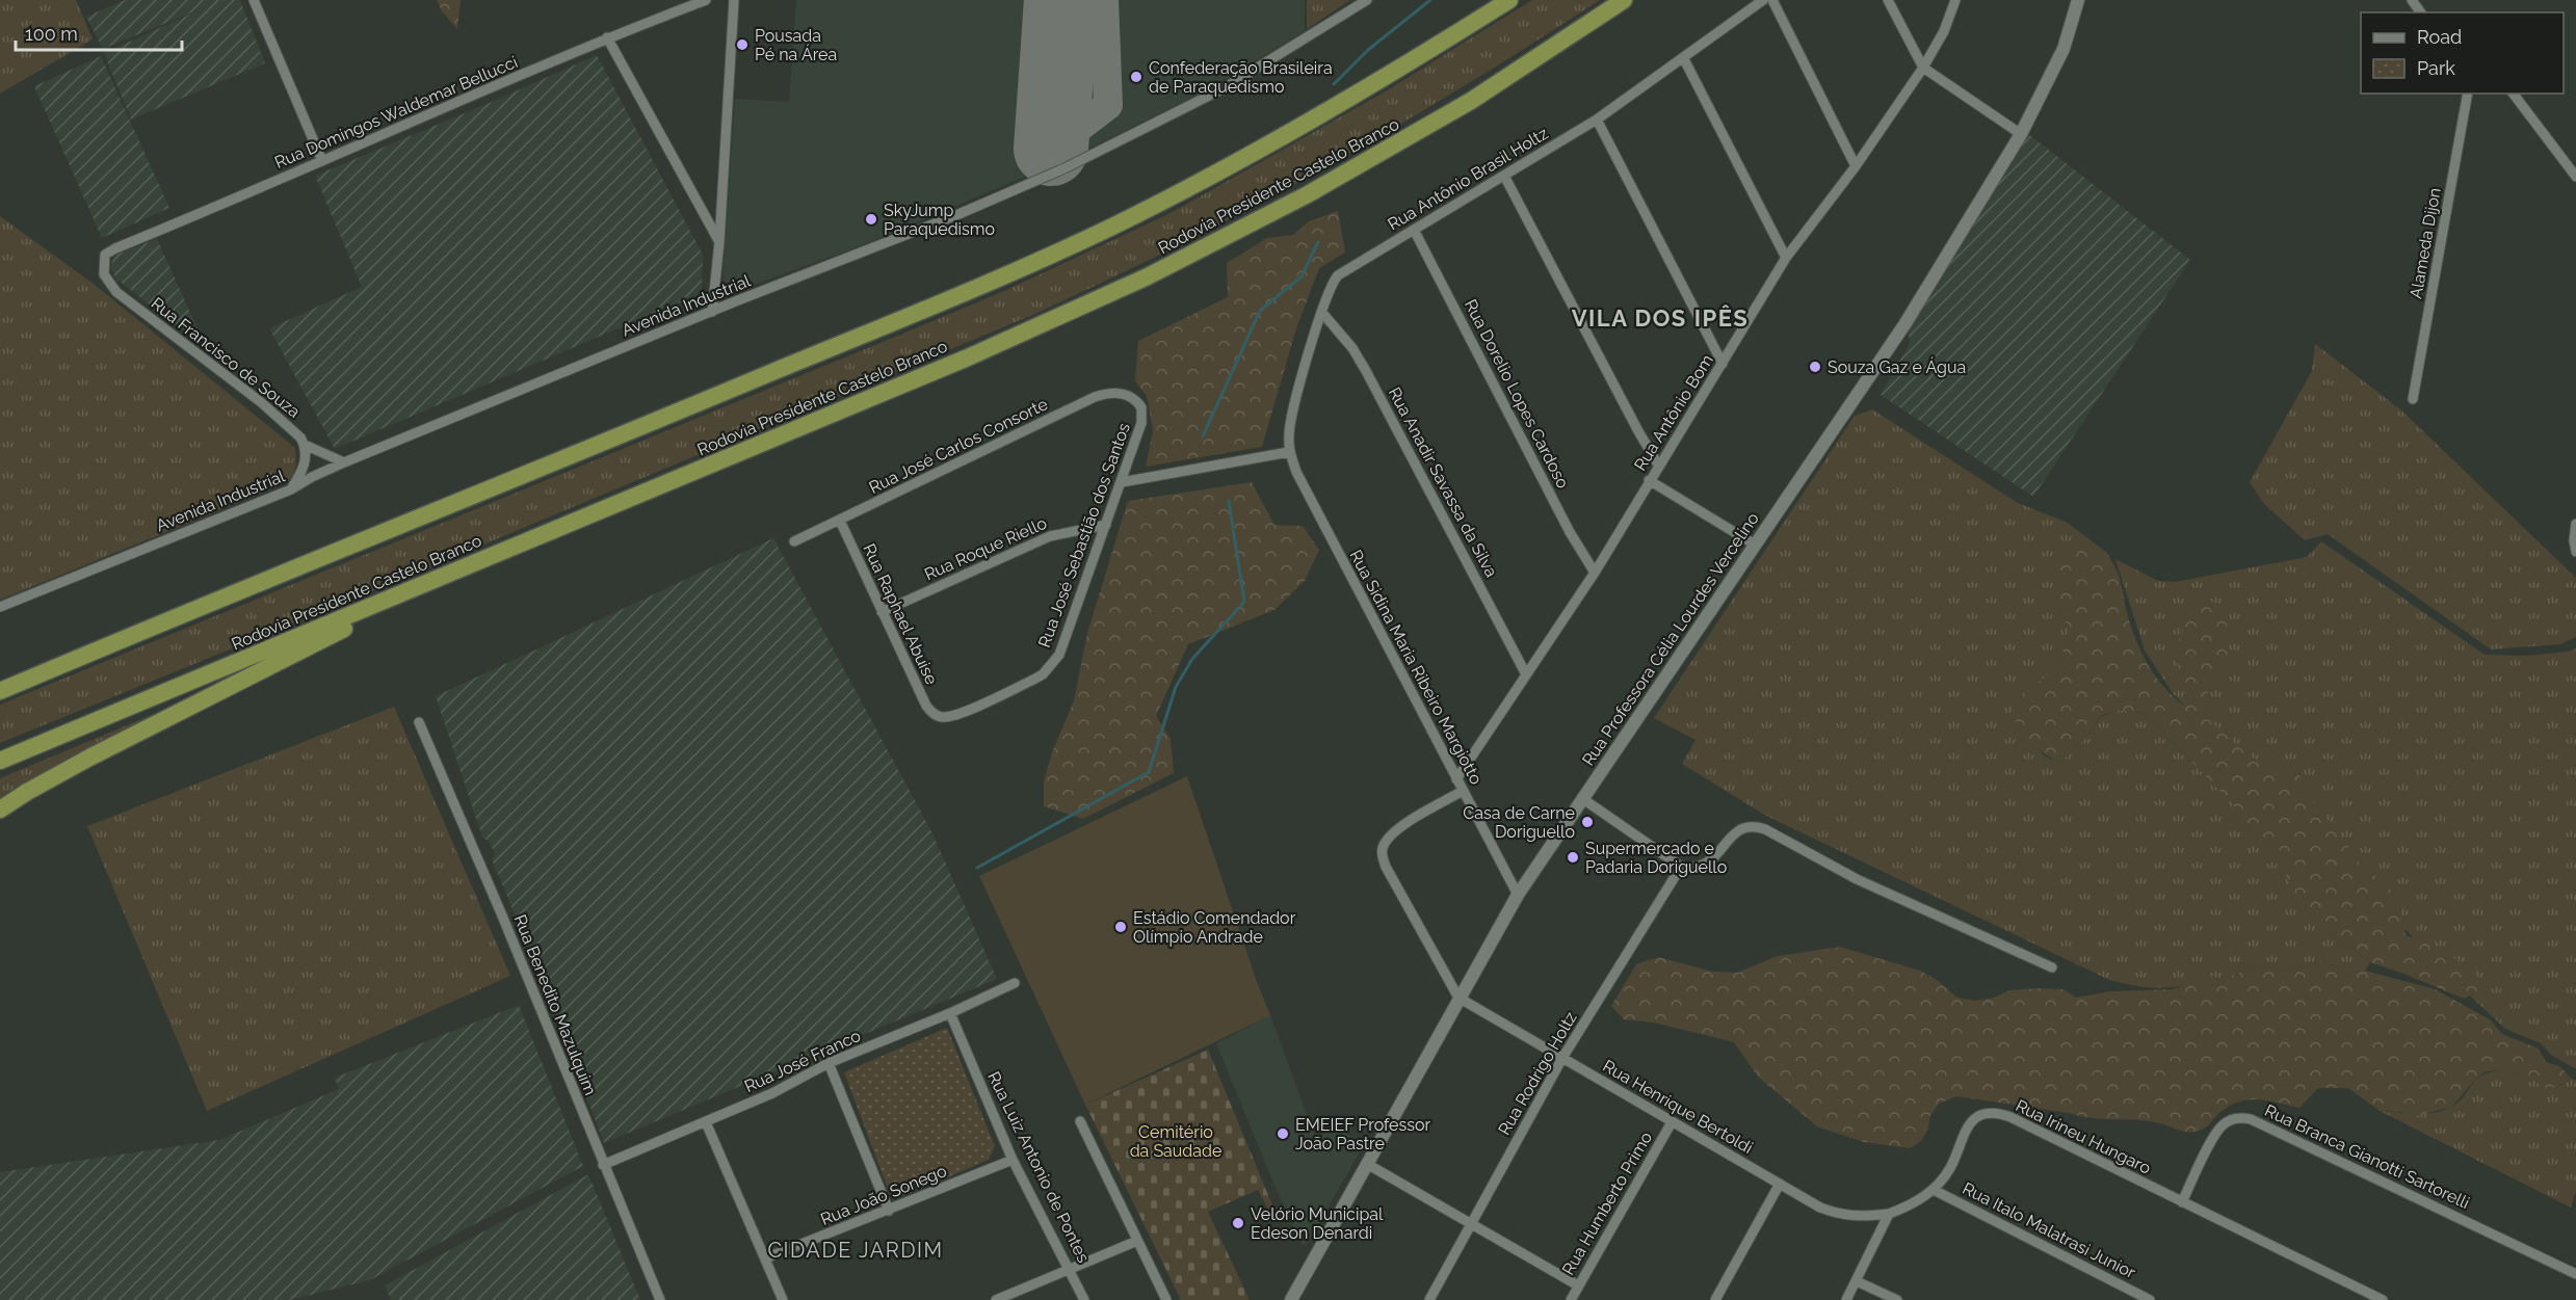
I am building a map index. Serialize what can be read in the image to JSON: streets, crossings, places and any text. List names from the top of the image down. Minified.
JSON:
{"streets":{"highway":["Rodovia Presidente Castelo Branco"],"main road":["Rua Professora Célia Lourdes Vercelino"],"street":["Rua Domingos Waldemar Bellucci","Rua Antônio Brasil Holtz","Alameda Dijon","Avenida Industrial","Rua Francisco de Souza","Rua Dorelio Lopes Cardoso","Rua Antônio Bom","Rua José Carlos Consorte","Rua Anadir Savassa da Silva","Rua José Sebastião dos Santos","Rua Roque Riello","Rua Raphael Abuise","Rua Sidina Maria Ribeiro Margiotto","Rua Benedito Mazulquim","Rua José Franco","Rua Rodrigo Holtz","Rua Henrique Bertoldi","Rua Irineu Hungaro","Rua Branca Gianotti Sartorelli","Rua Luiz Antonio de Pontes","Rua João Sonego","Rua Humberto Primo","Rua Italo Malatrasi Junior"]},"crossings":[["Rua Domingos Waldemar Bellucci","Rua Francisco de Souza"],["Rua Antônio Brasil Holtz","Rua Dorelio Lopes Cardoso"],["Rua Antônio Brasil Holtz","Rua Anadir Savassa da Silva"],["Rua Antônio Brasil Holtz","Rua Sidina Maria Ribeiro Margiotto"],["Rua Dorelio Lopes Cardoso","Rua Antônio Bom"],["Rua Antônio Bom","Rua Anadir Savassa da Silva"],["Rua Antônio Bom","Rua Sidina Maria Ribeiro Margiotto"],["Rua José Carlos Consorte","Rua José Sebastião dos Santos"],["Rua José Carlos Consorte","Rua Raphael Abuise"],["Rua José Sebastião dos Santos","Rua Roque Riello"],["Rua José Sebastião dos Santos","Rua Raphael Abuise"],["Rua Roque Riello","Rua Raphael Abuise"],["Rua Professora Célia Lourdes Vercelino","Rua Sidina Maria Ribeiro Margiotto"],["Rua Professora Célia Lourdes Vercelino","Rua Henrique Bertoldi"],["Rua Benedito Mazulquim","Rua José Franco"],["Rua José Franco","Rua Luiz Antonio de Pontes"],["Rua Rodrigo Holtz","Rua Henrique Bertoldi"],["Rua Henrique Bertoldi","Rua Irineu Hungaro"],["Rua Henrique Bertoldi","Rua Humberto Primo"],["Rua Irineu Hungaro","Rua Branca Gianotti Sartorelli"],["Rua Irineu Hungaro","Rua Italo Malatrasi Junior"],["Rua Luiz Antonio de Pontes","Rua João Sonego"]],"districts":["VILA DOS IPÊS","CIDADE JARDIM"],"parks":["Cemitério da Saudade"],"places":["Pousada Pé na Área","Confederação Brasileira de Paraquedismo","SkyJump Paraquedismo","Souza Gaz e Água","Casa de Carne Doriguello","Supermercado e Padaria Doriguello","Estádio Comendador Olímpio Andrade","EMEIEF Professor João Pastre","Velório Municipal Edeson Denardi"],"legend":["Road","Park"],"scale_bar":"100 m"}
